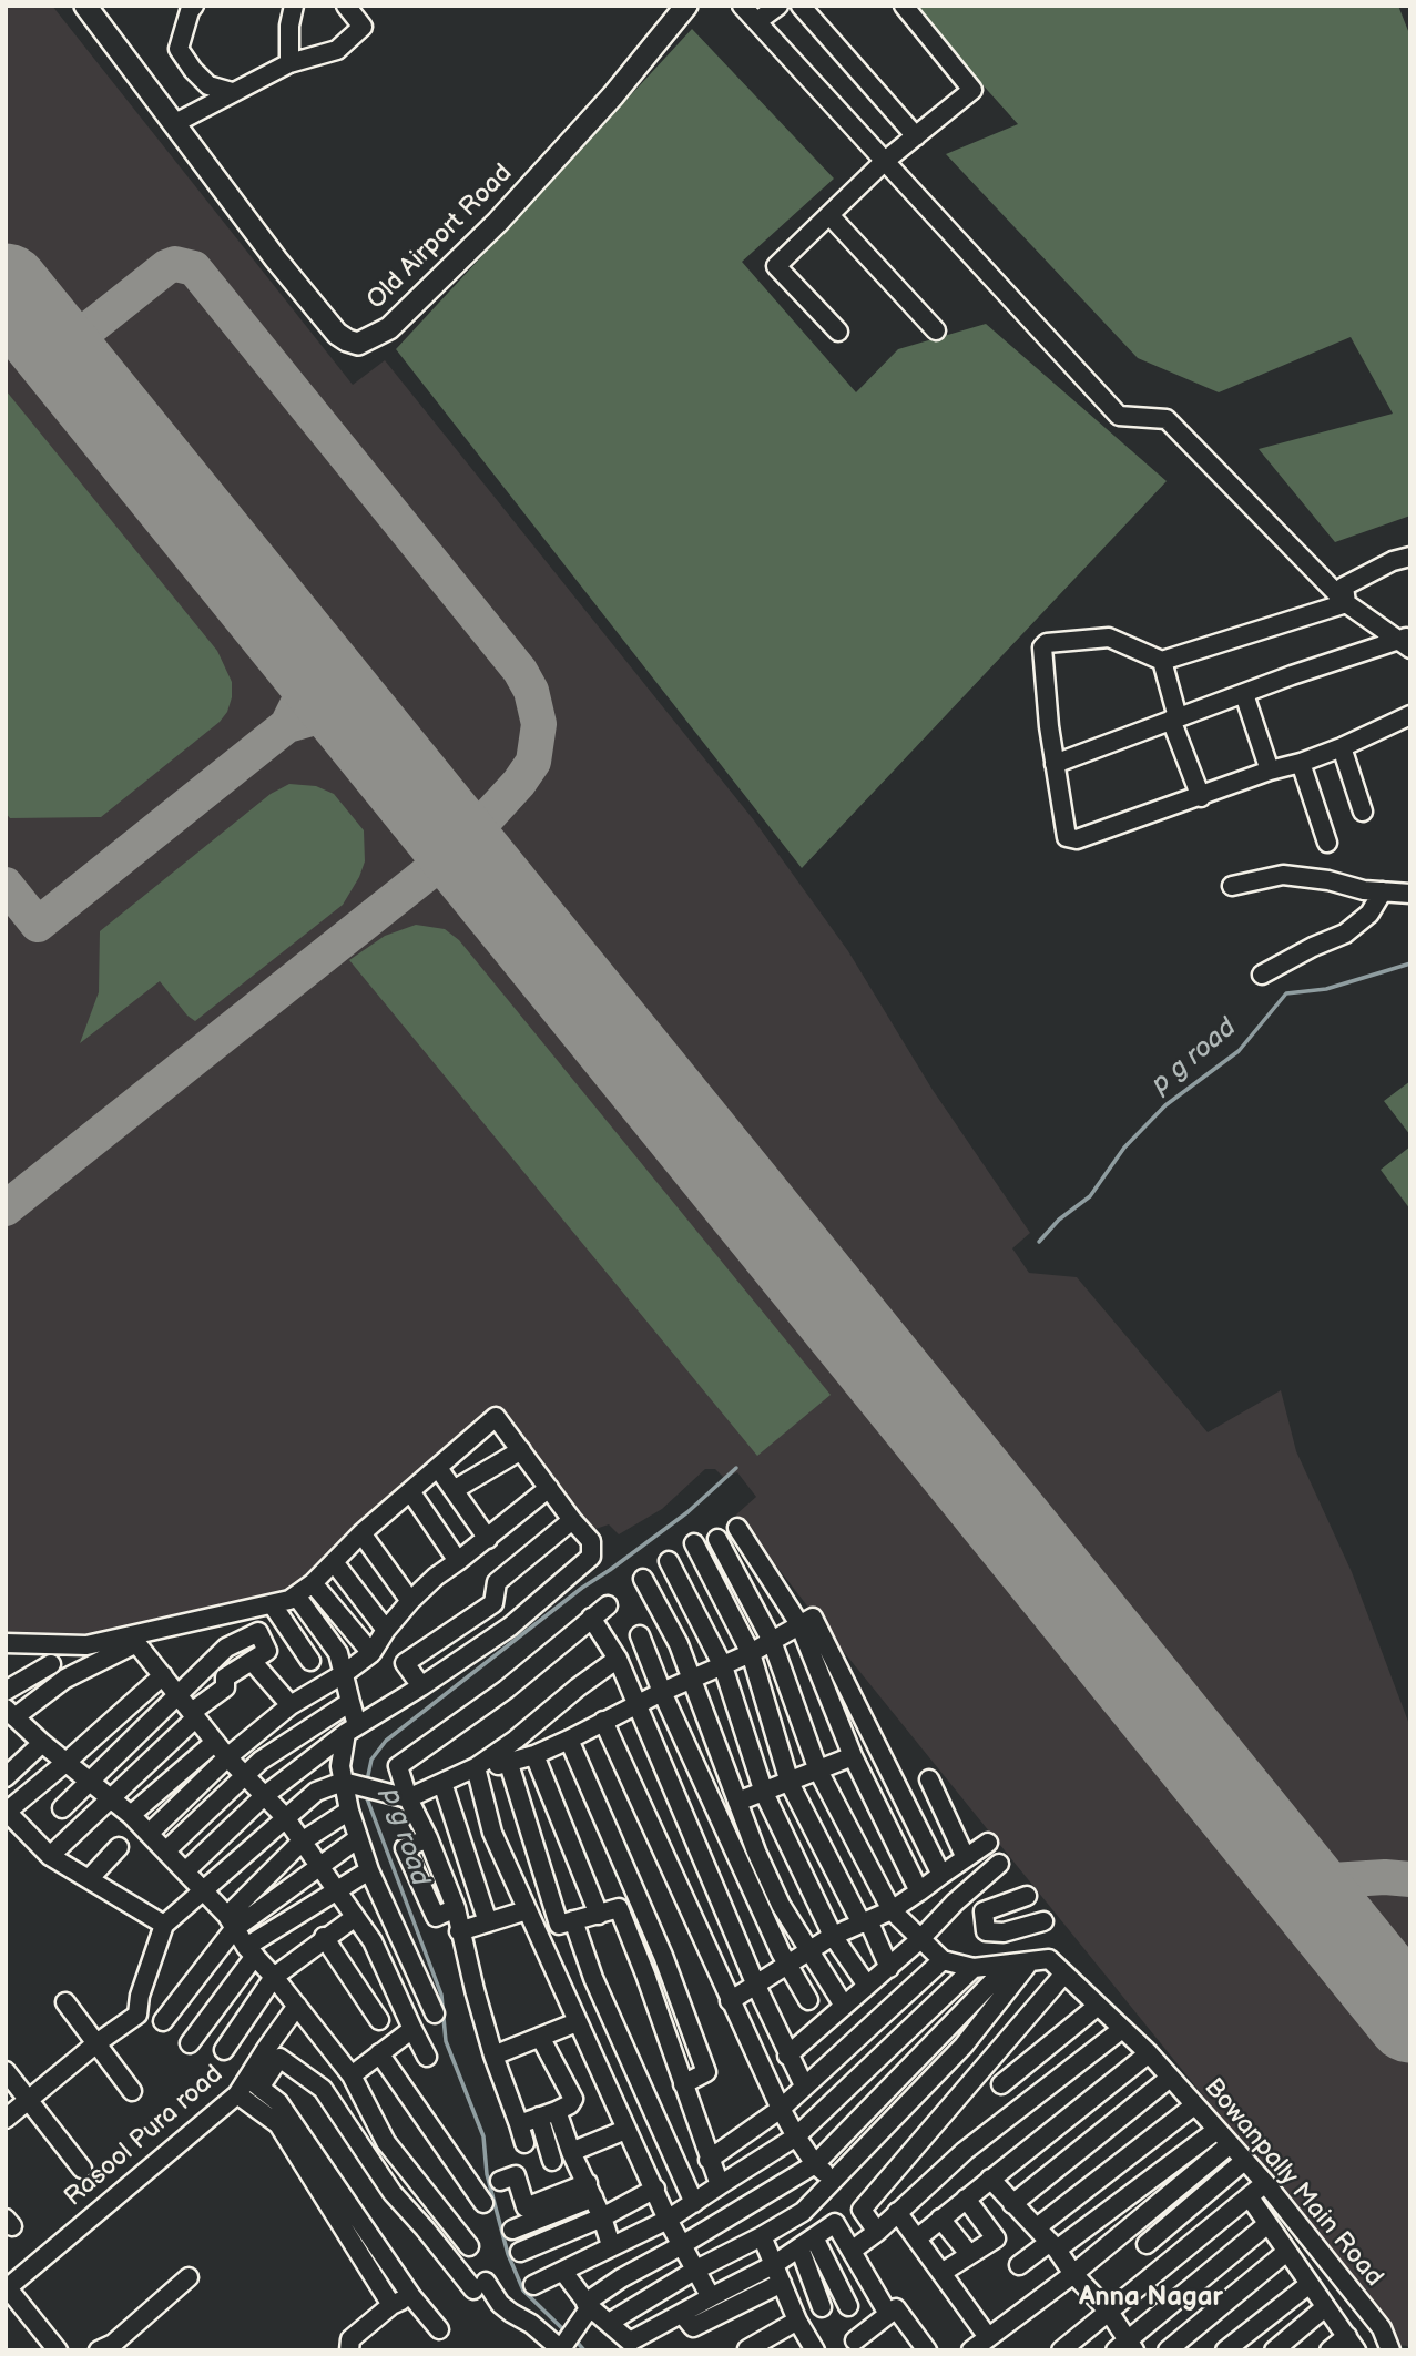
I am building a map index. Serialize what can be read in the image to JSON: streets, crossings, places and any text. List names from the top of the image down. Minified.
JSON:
{"streets":{"main road":["Old Airport Road"],"street":["Rasool Pura road","Bowanpally Main Road"]},"districts":["Anna Nagar"],"water":["p g road"]}
